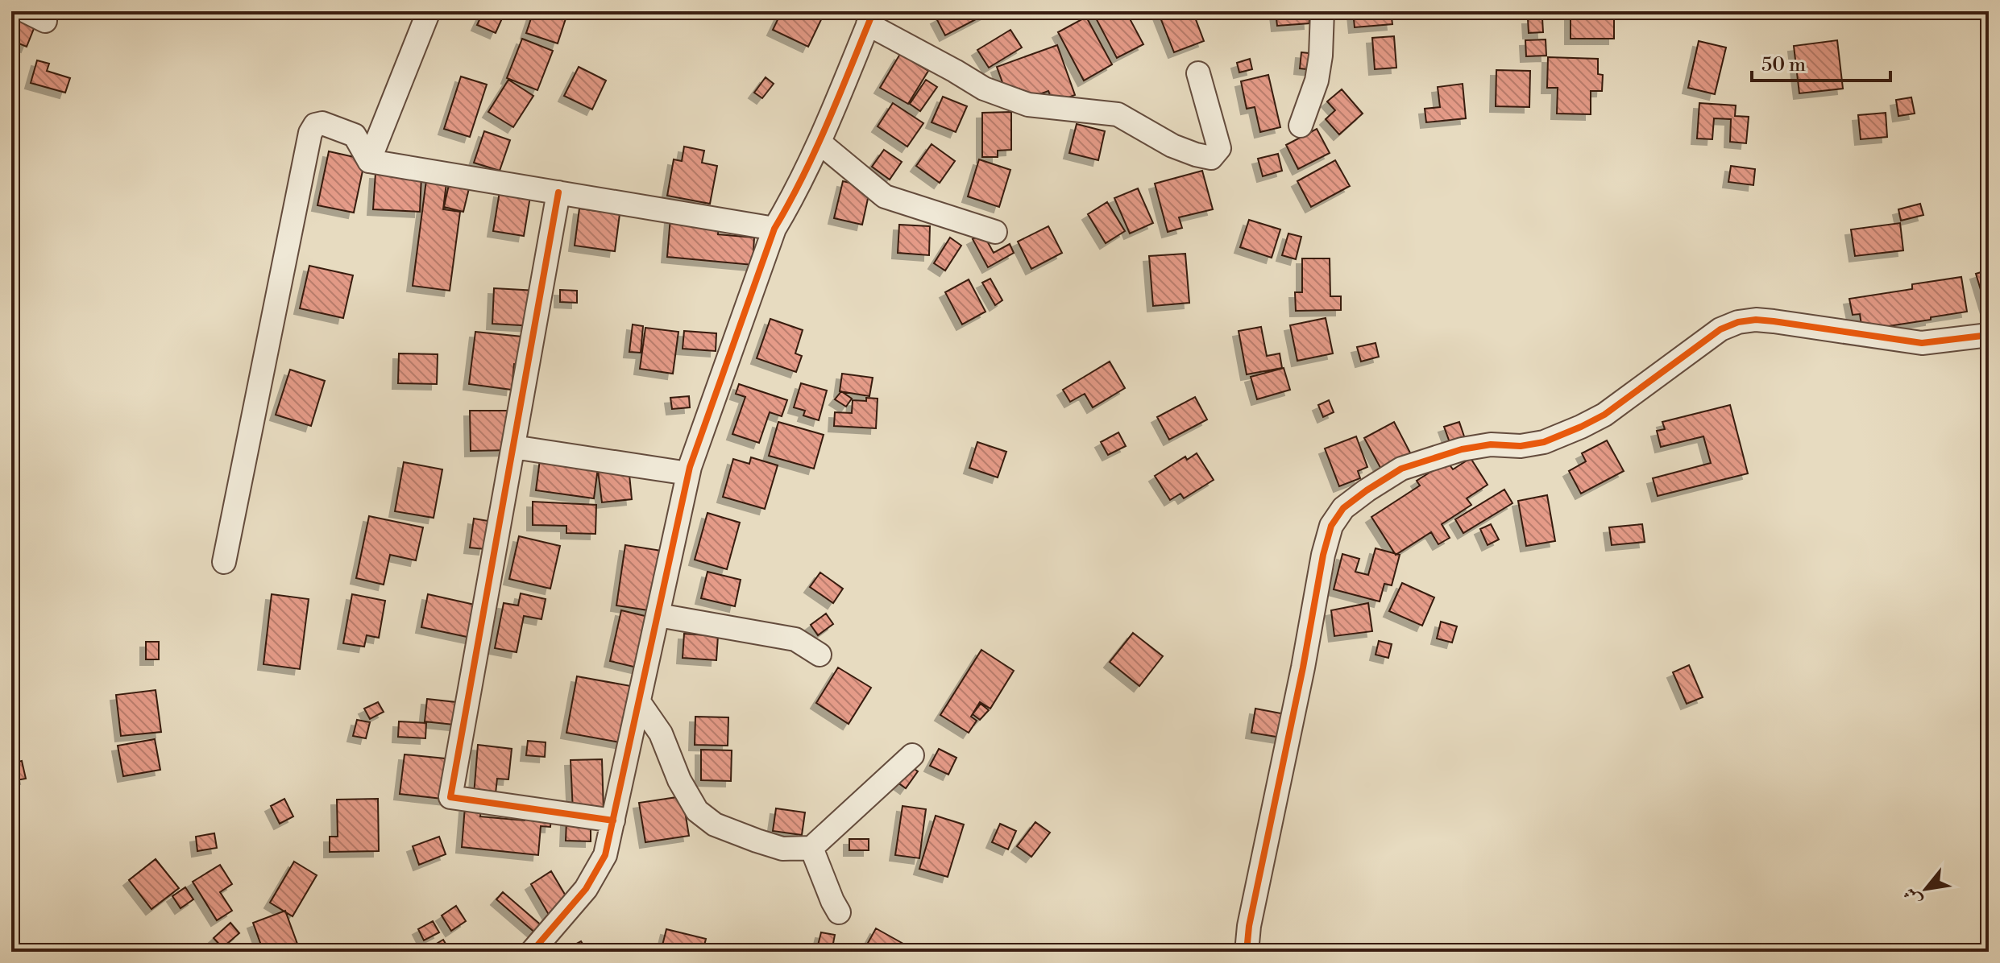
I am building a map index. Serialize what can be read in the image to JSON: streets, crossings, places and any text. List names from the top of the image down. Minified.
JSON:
{"scale_bar":"50 m","north":"bottom left"}
